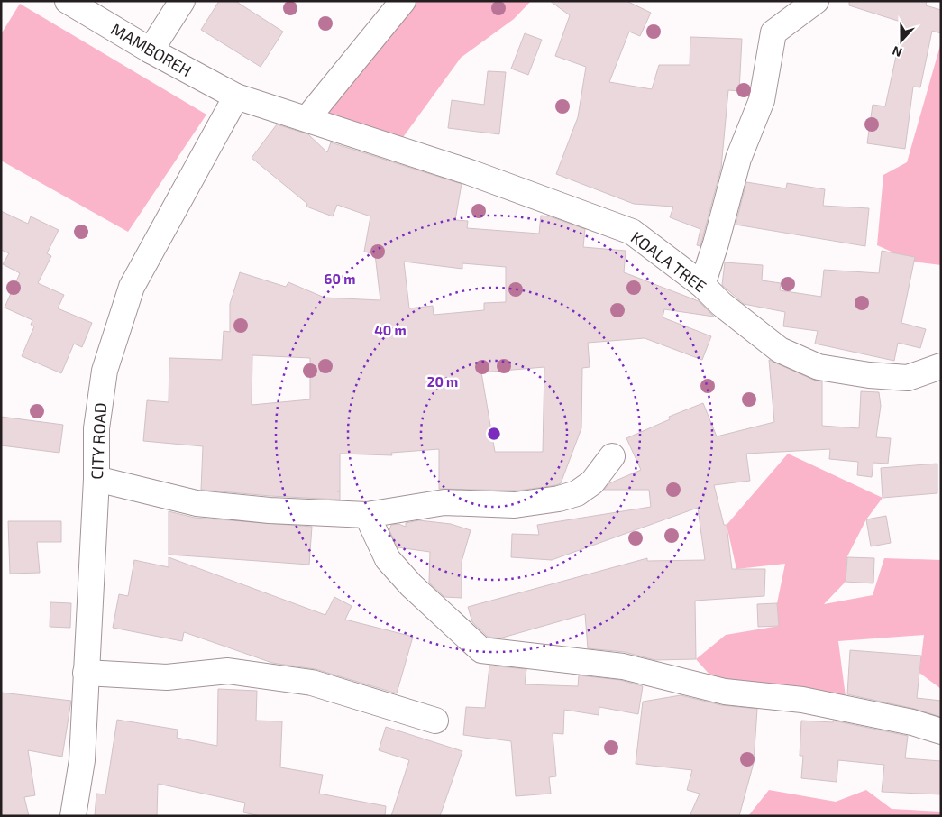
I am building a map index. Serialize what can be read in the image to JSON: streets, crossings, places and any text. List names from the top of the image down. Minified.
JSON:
{"streets":{"street":["MAMBOREH","KOALA TREE","CITY ROAD"]},"crossings":[["MAMBOREH","KOALA TREE"],["MAMBOREH","CITY ROAD"]],"north":"bottom","rings":["60 m","40 m","20 m"]}
